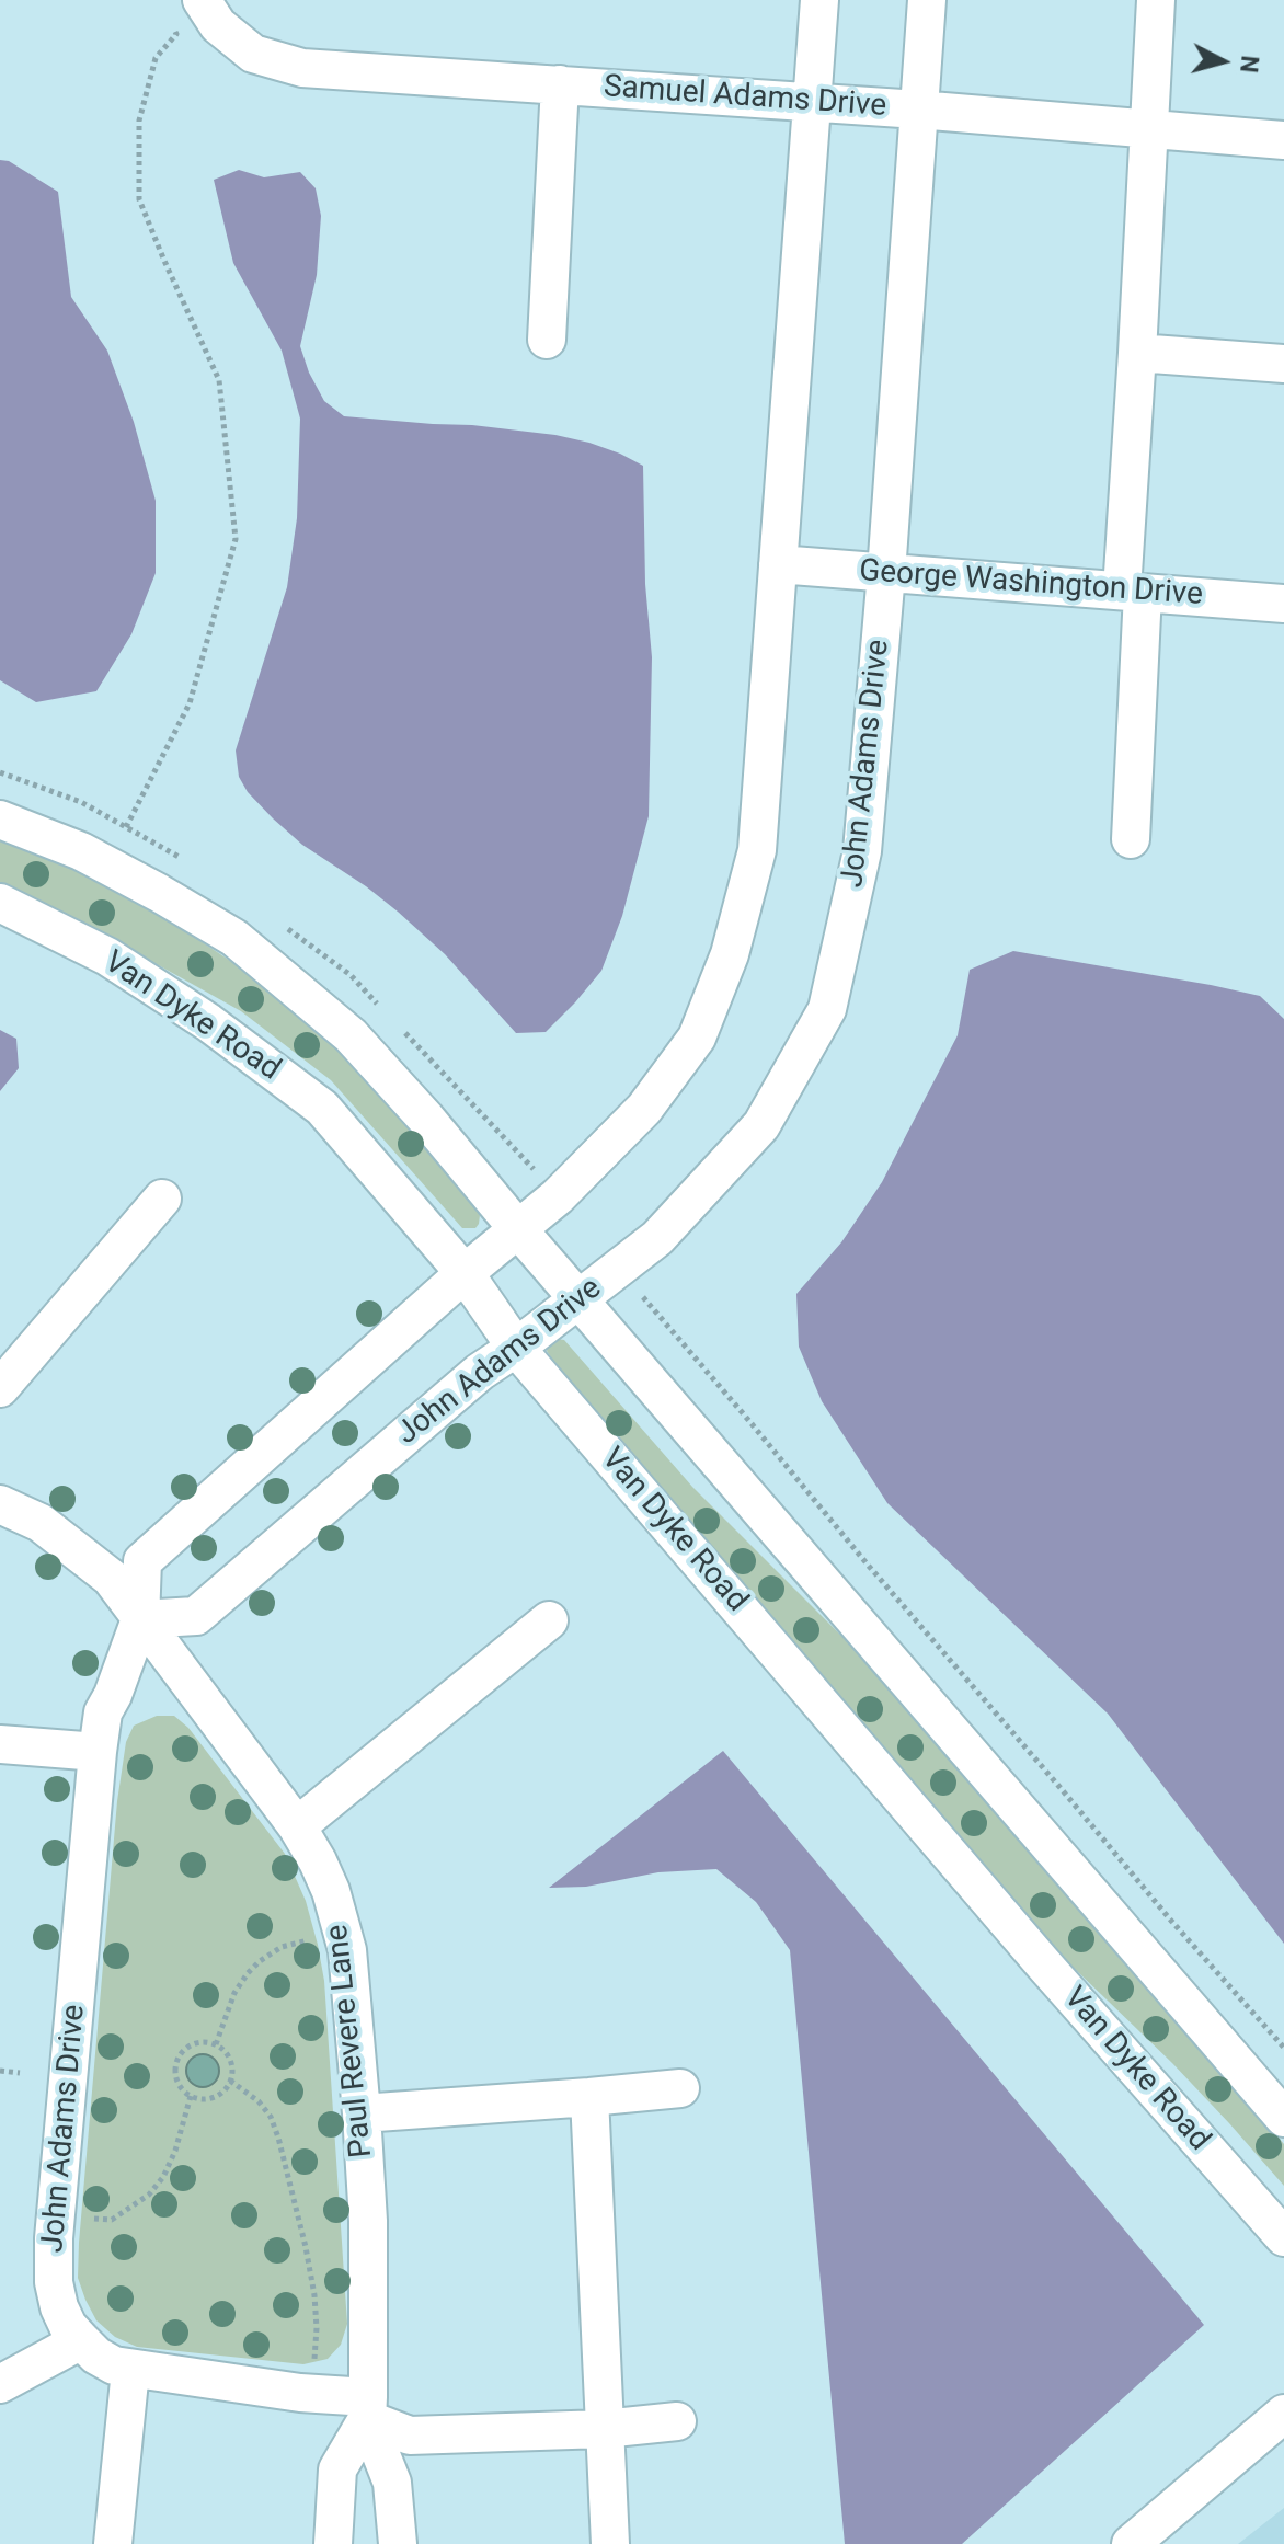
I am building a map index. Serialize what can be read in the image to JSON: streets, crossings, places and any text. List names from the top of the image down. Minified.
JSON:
{"streets":{"street":["Samuel Adams Drive","George Washington Drive","John Adams Drive","Van Dyke Road","Paul Revere Lane"]},"crossings":[["Samuel Adams Drive","John Adams Drive"],["George Washington Drive","John Adams Drive"],["John Adams Drive","Van Dyke Road"],["John Adams Drive","Paul Revere Lane"]],"north":"right"}
